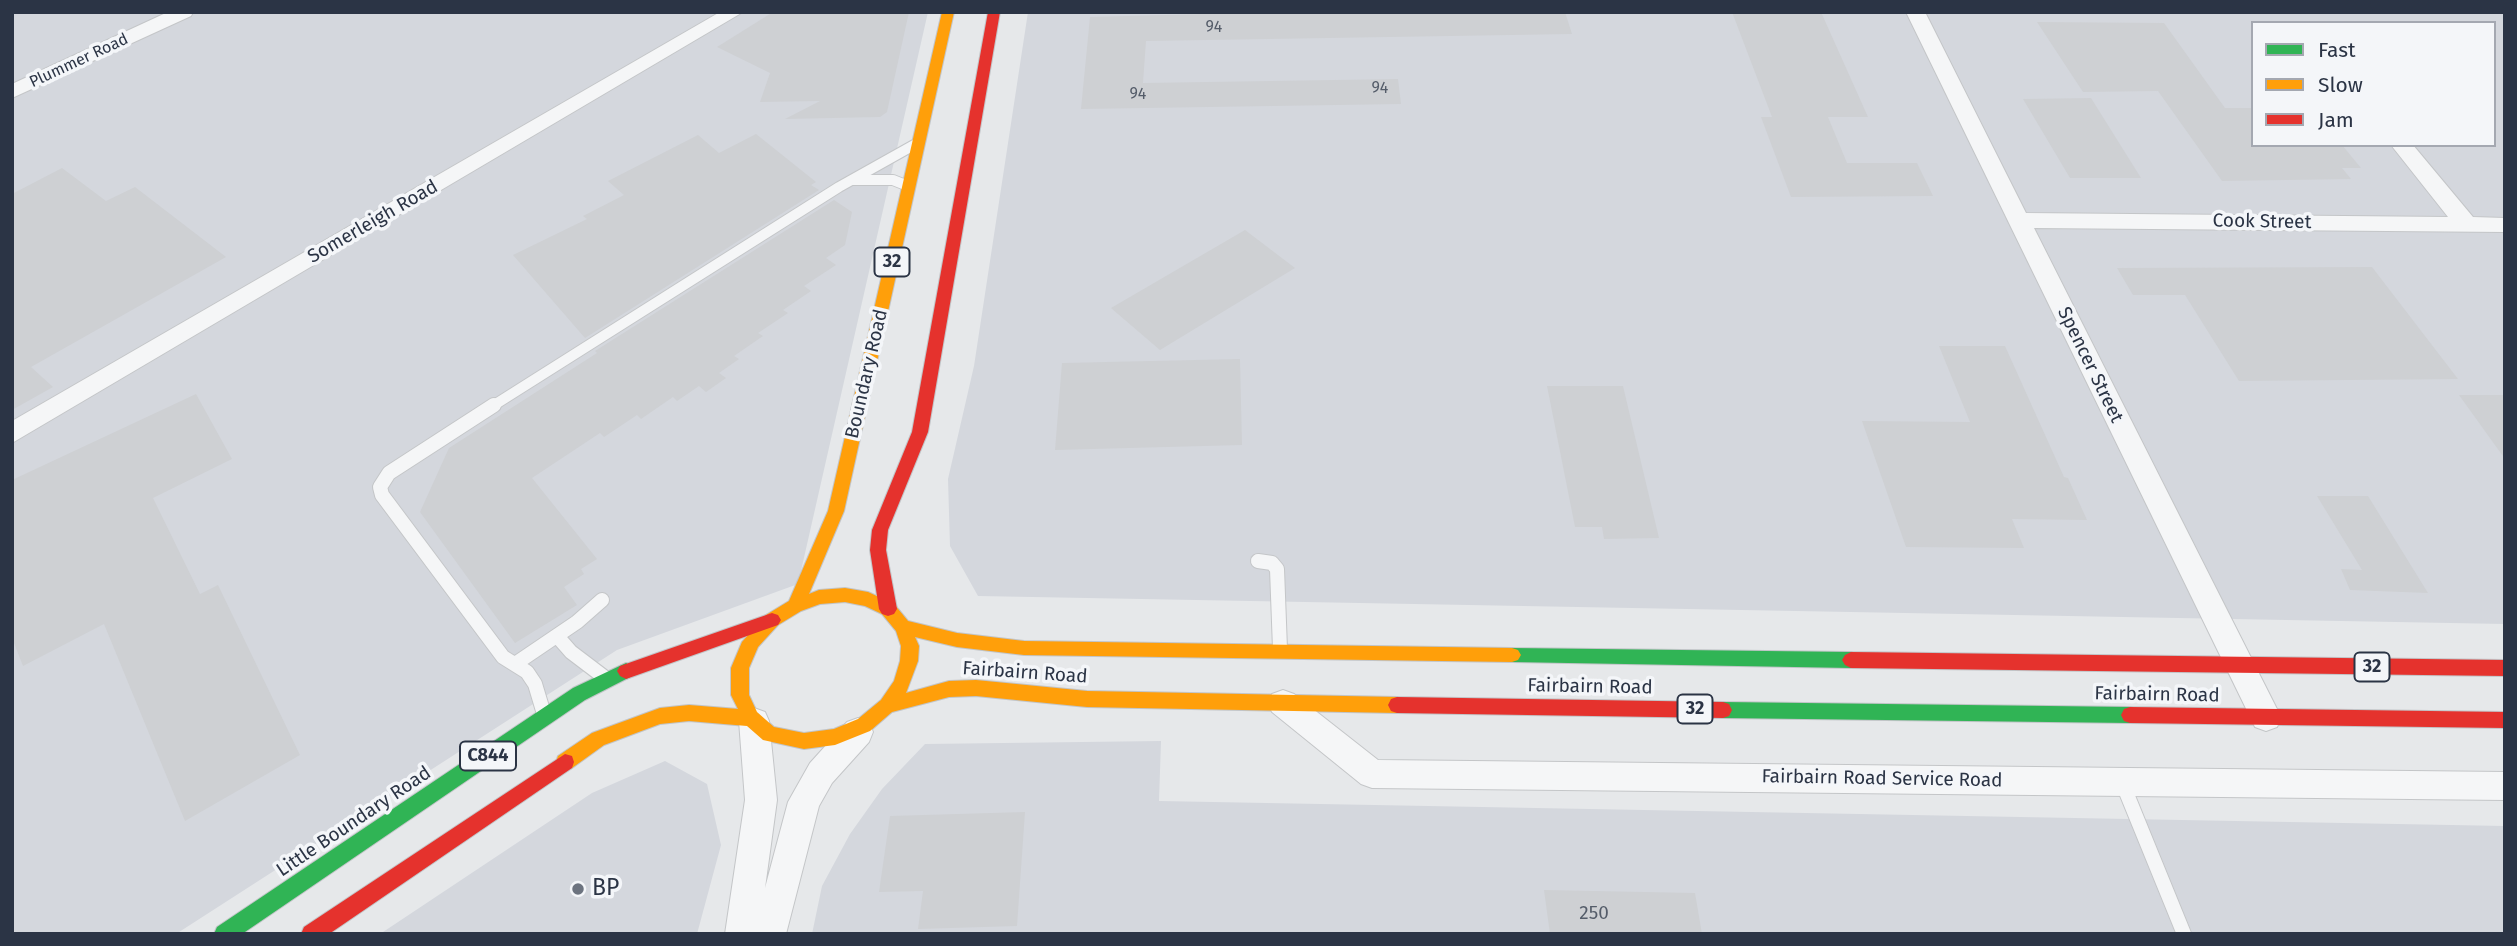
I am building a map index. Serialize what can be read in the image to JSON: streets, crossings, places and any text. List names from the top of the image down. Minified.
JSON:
{"streets":{"main road":["32","Boundary Road","Fairbairn Road","C844","Little Boundary Road"],"street":["Plummer Road","Somerleigh Road","Cook Street","Spencer Street","Fairbairn Road Service Road"]},"crossings":[["Cook Street","Spencer Street"],["32","Boundary Road"],["32","Fairbairn Road"],["32","C844"],["32","Little Boundary Road"],["Spencer Street","Fairbairn Road"],["Boundary Road","Fairbairn Road"],["Boundary Road","C844"],["Boundary Road","Little Boundary Road"],["Fairbairn Road","C844"],["Fairbairn Road","Fairbairn Road Service Road"],["Fairbairn Road","Little Boundary Road"],["C844","Little Boundary Road"]],"places":["BP"],"house_numbers":["94","94","94","250"],"legend":["Fast","Slow","Jam"]}
